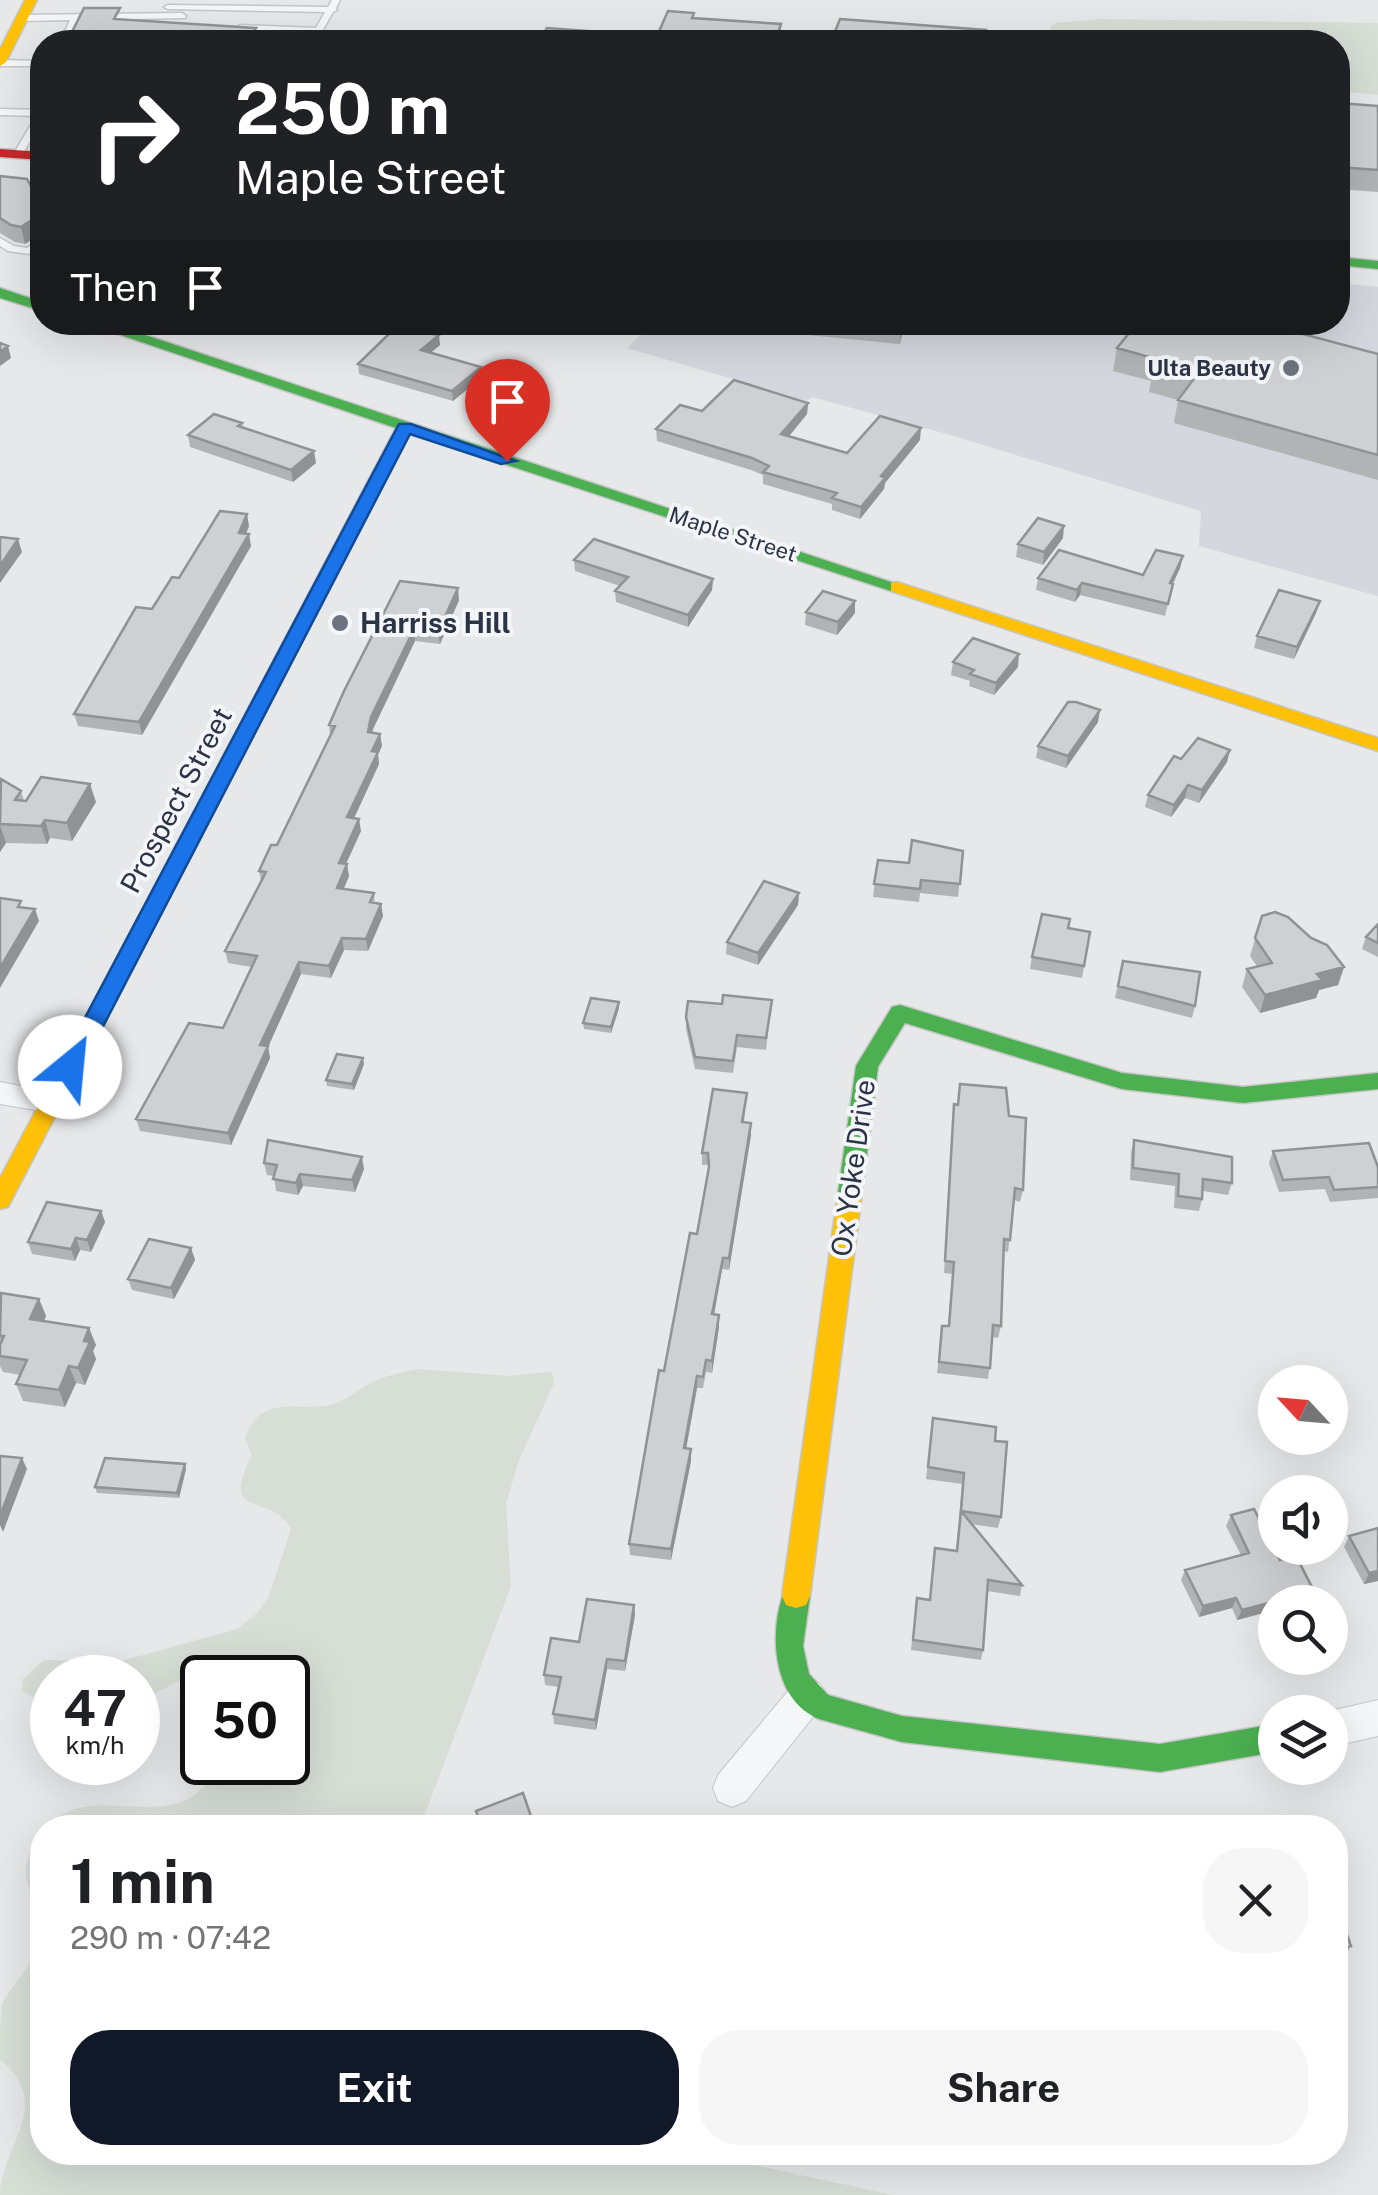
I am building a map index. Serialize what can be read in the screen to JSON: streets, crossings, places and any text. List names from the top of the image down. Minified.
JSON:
{"streets":{"main road":["Maple Street","Prospect Street","Ox Yoke Drive"]},"crossings":[["Maple Street","Prospect Street"]],"places":["Ulta Beauty","Harriss Hill"],"north":"top left","page":{"turn":["250 m","Maple Street"],"then":"Then","speed":"47 km/h","limit":"50","heading":["1 min","290 m · 07:42"],"buttons":["Exit","Share"]}}
